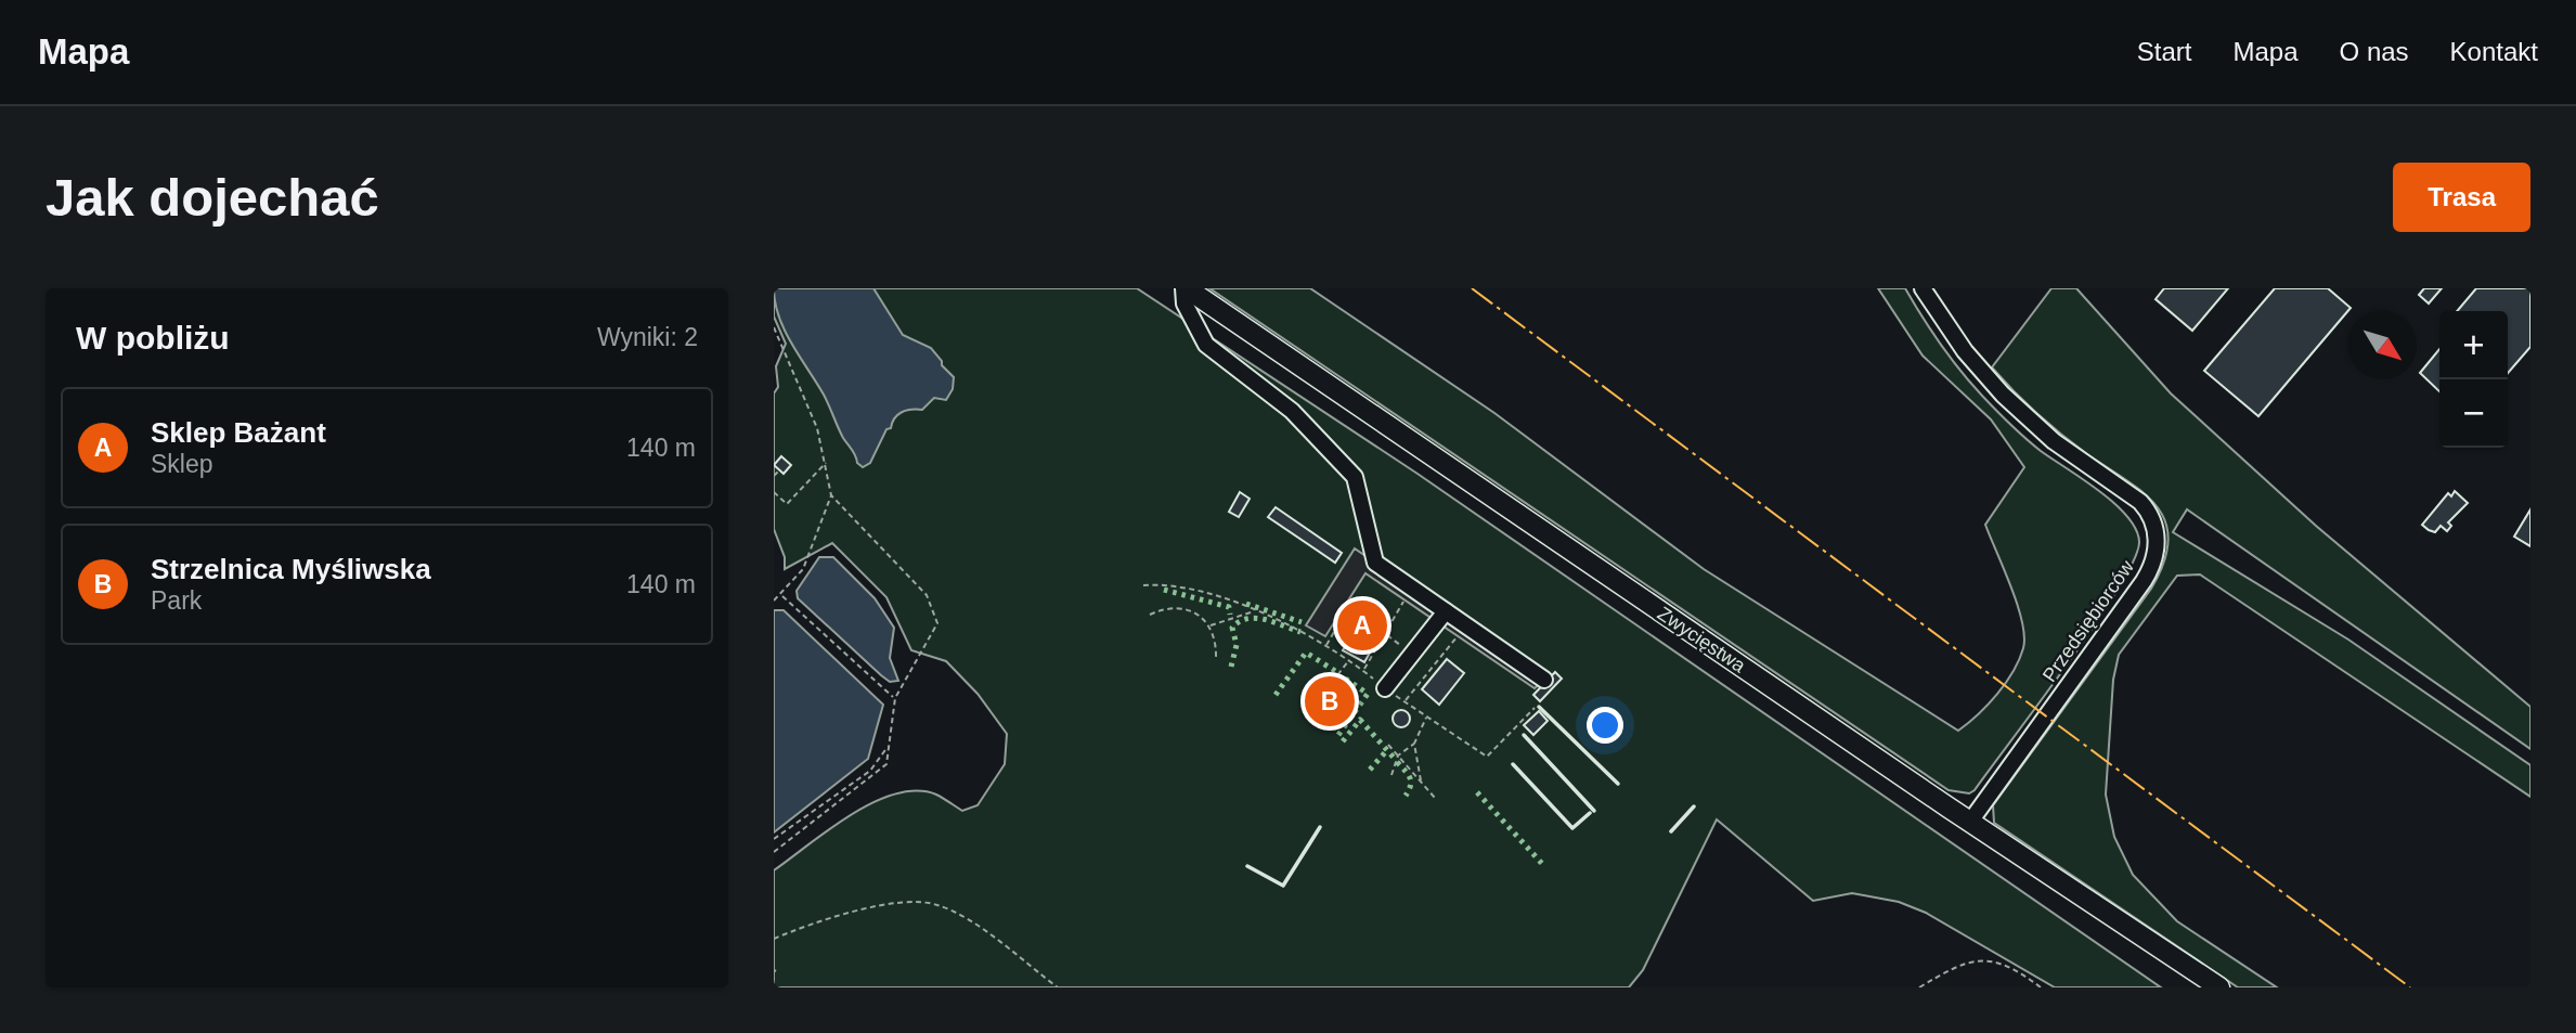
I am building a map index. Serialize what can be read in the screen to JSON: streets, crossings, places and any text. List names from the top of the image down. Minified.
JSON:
{"streets":{"main road":["Zwycięstwa"],"street":["Przedsiębiorców"]},"crossings":[["Przedsiębiorców","Zwycięstwa"]],"north":"bottom right","page":{"header":"Mapa","nav":["Start","Mapa","O nas","Kontakt"],"buttons":"Trasa","title":"Jak dojechać","heading":["W pobliżu","Wyniki: 2"],"map_buttons":["+","−"],"list":[{"mark":"A","name":"Sklep Bażant","note":"Sklep","value":"140 m"},{"mark":"B","name":"Strzelnica Myśliwska","note":"Park","value":"140 m"}],"pins":["A","B"]}}
